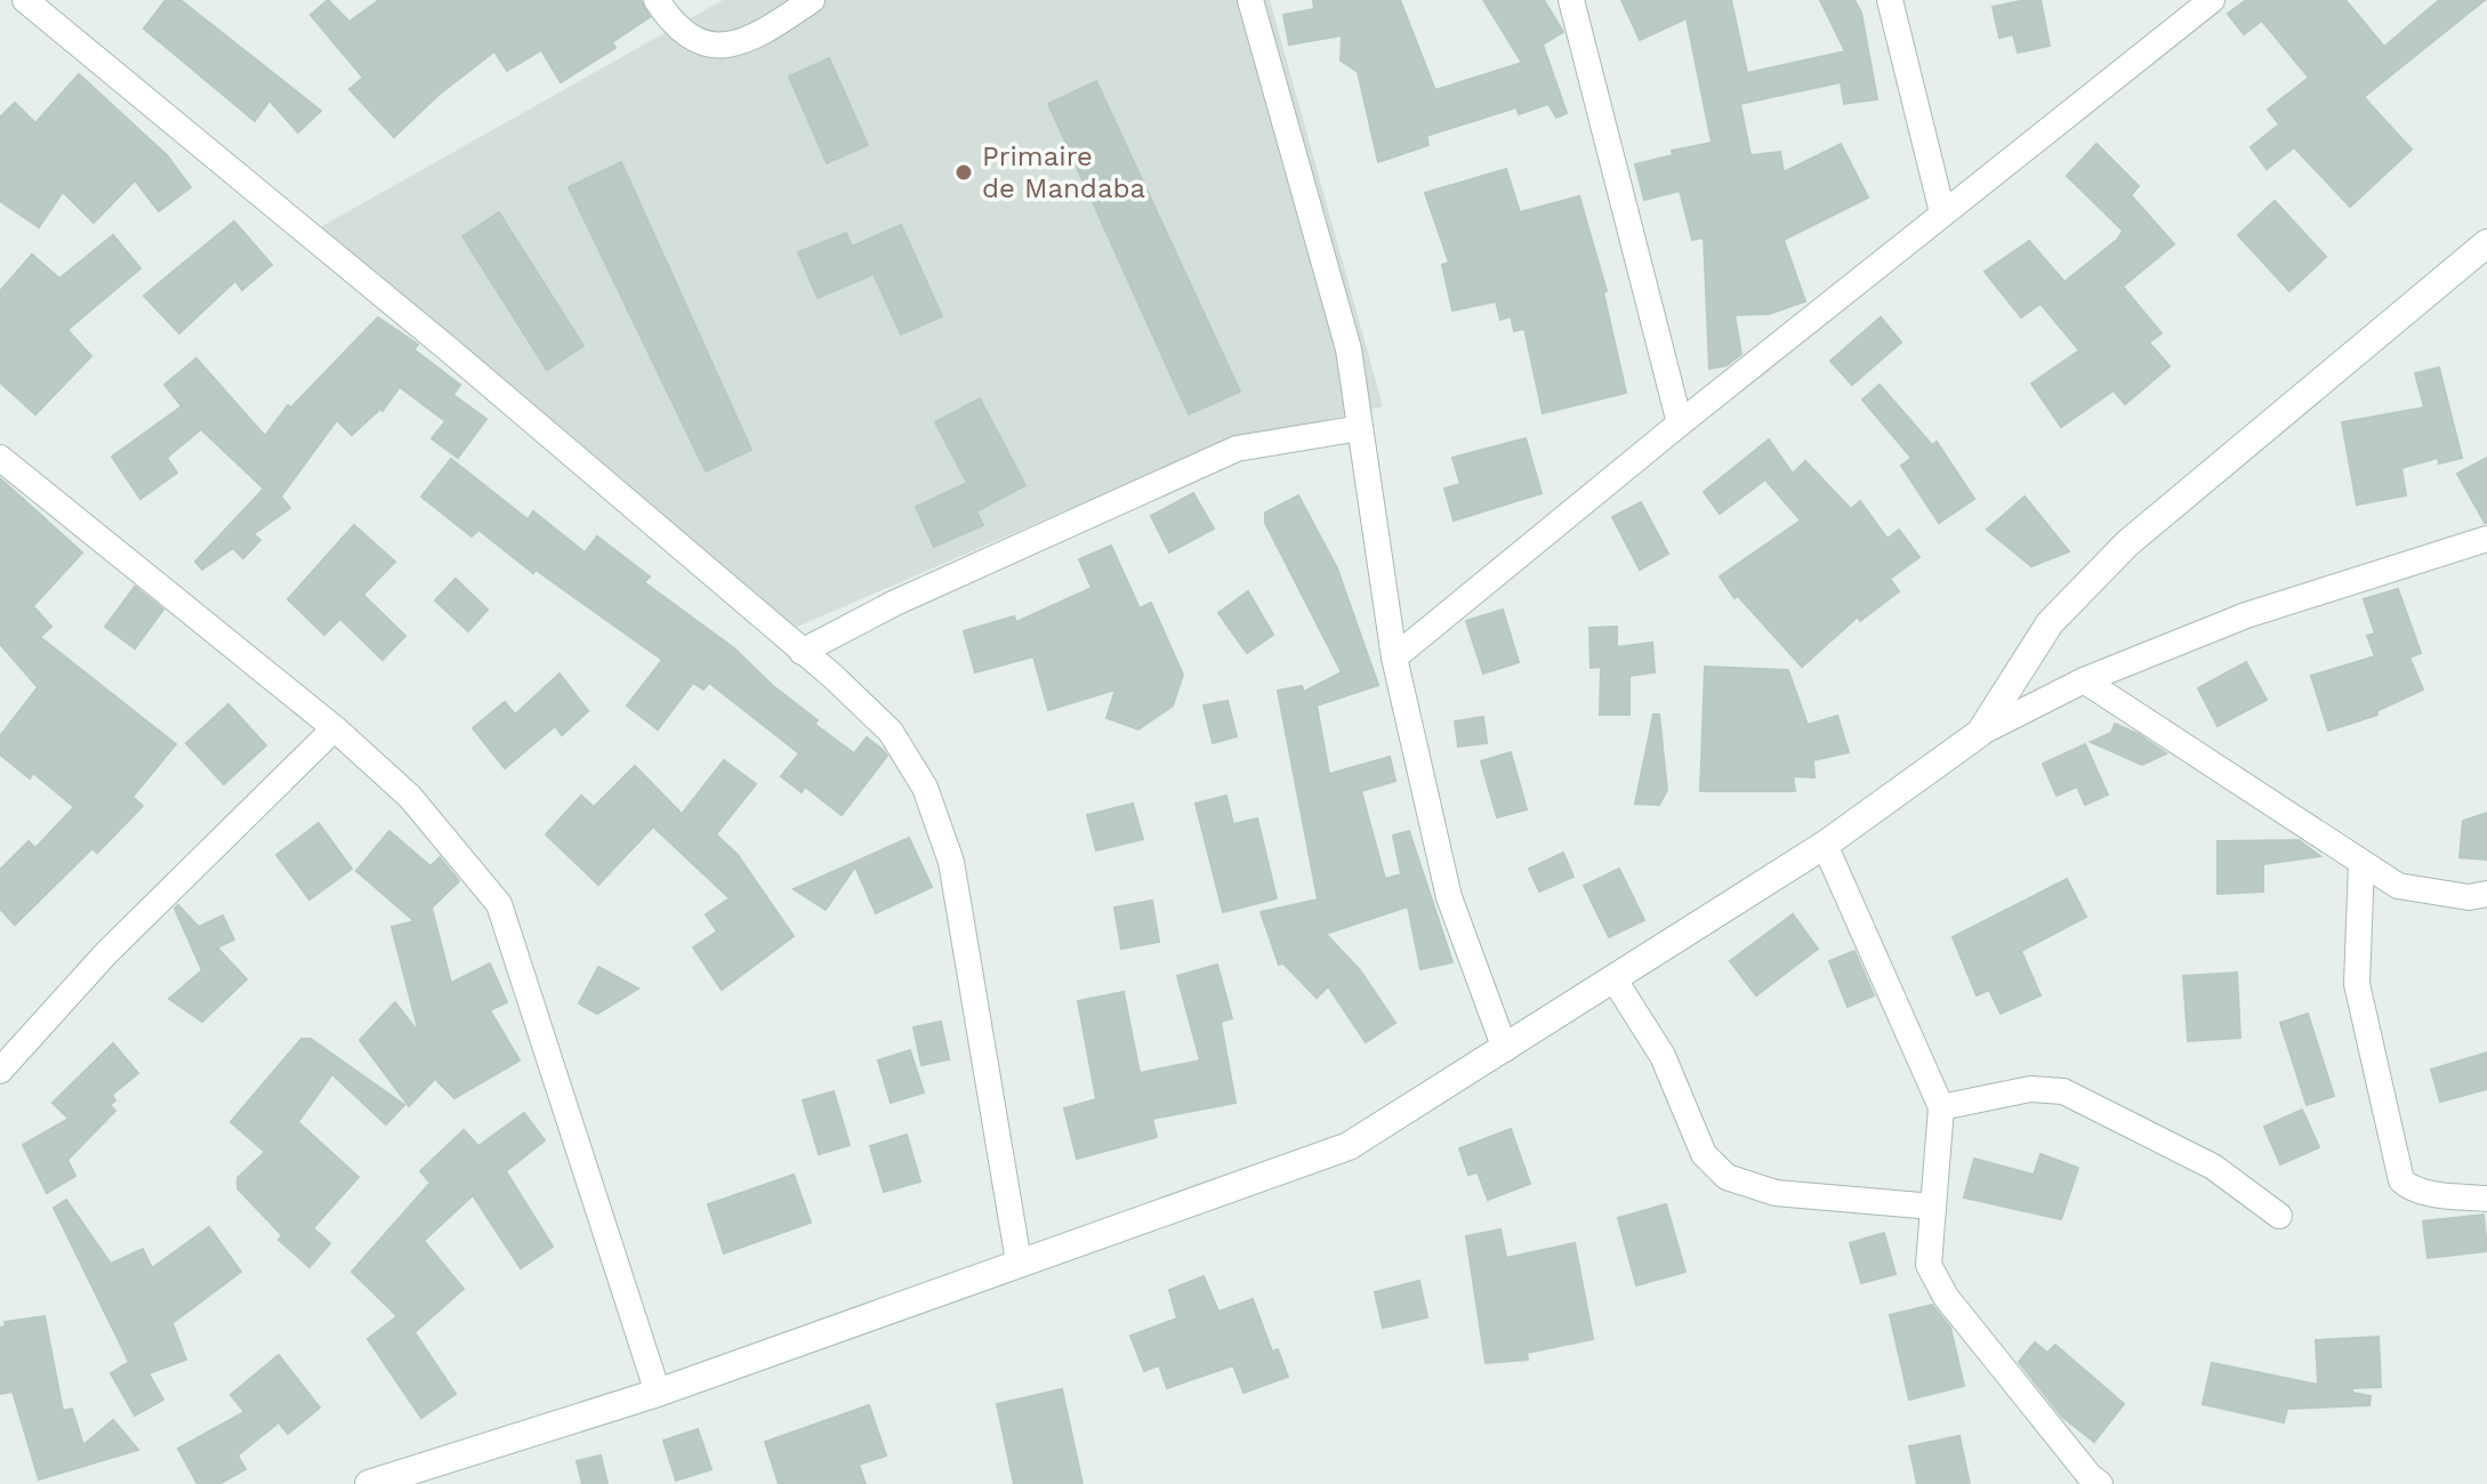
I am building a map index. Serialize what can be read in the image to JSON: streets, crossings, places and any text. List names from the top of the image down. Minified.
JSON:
{"places":["Primaire de Mandaba"]}
